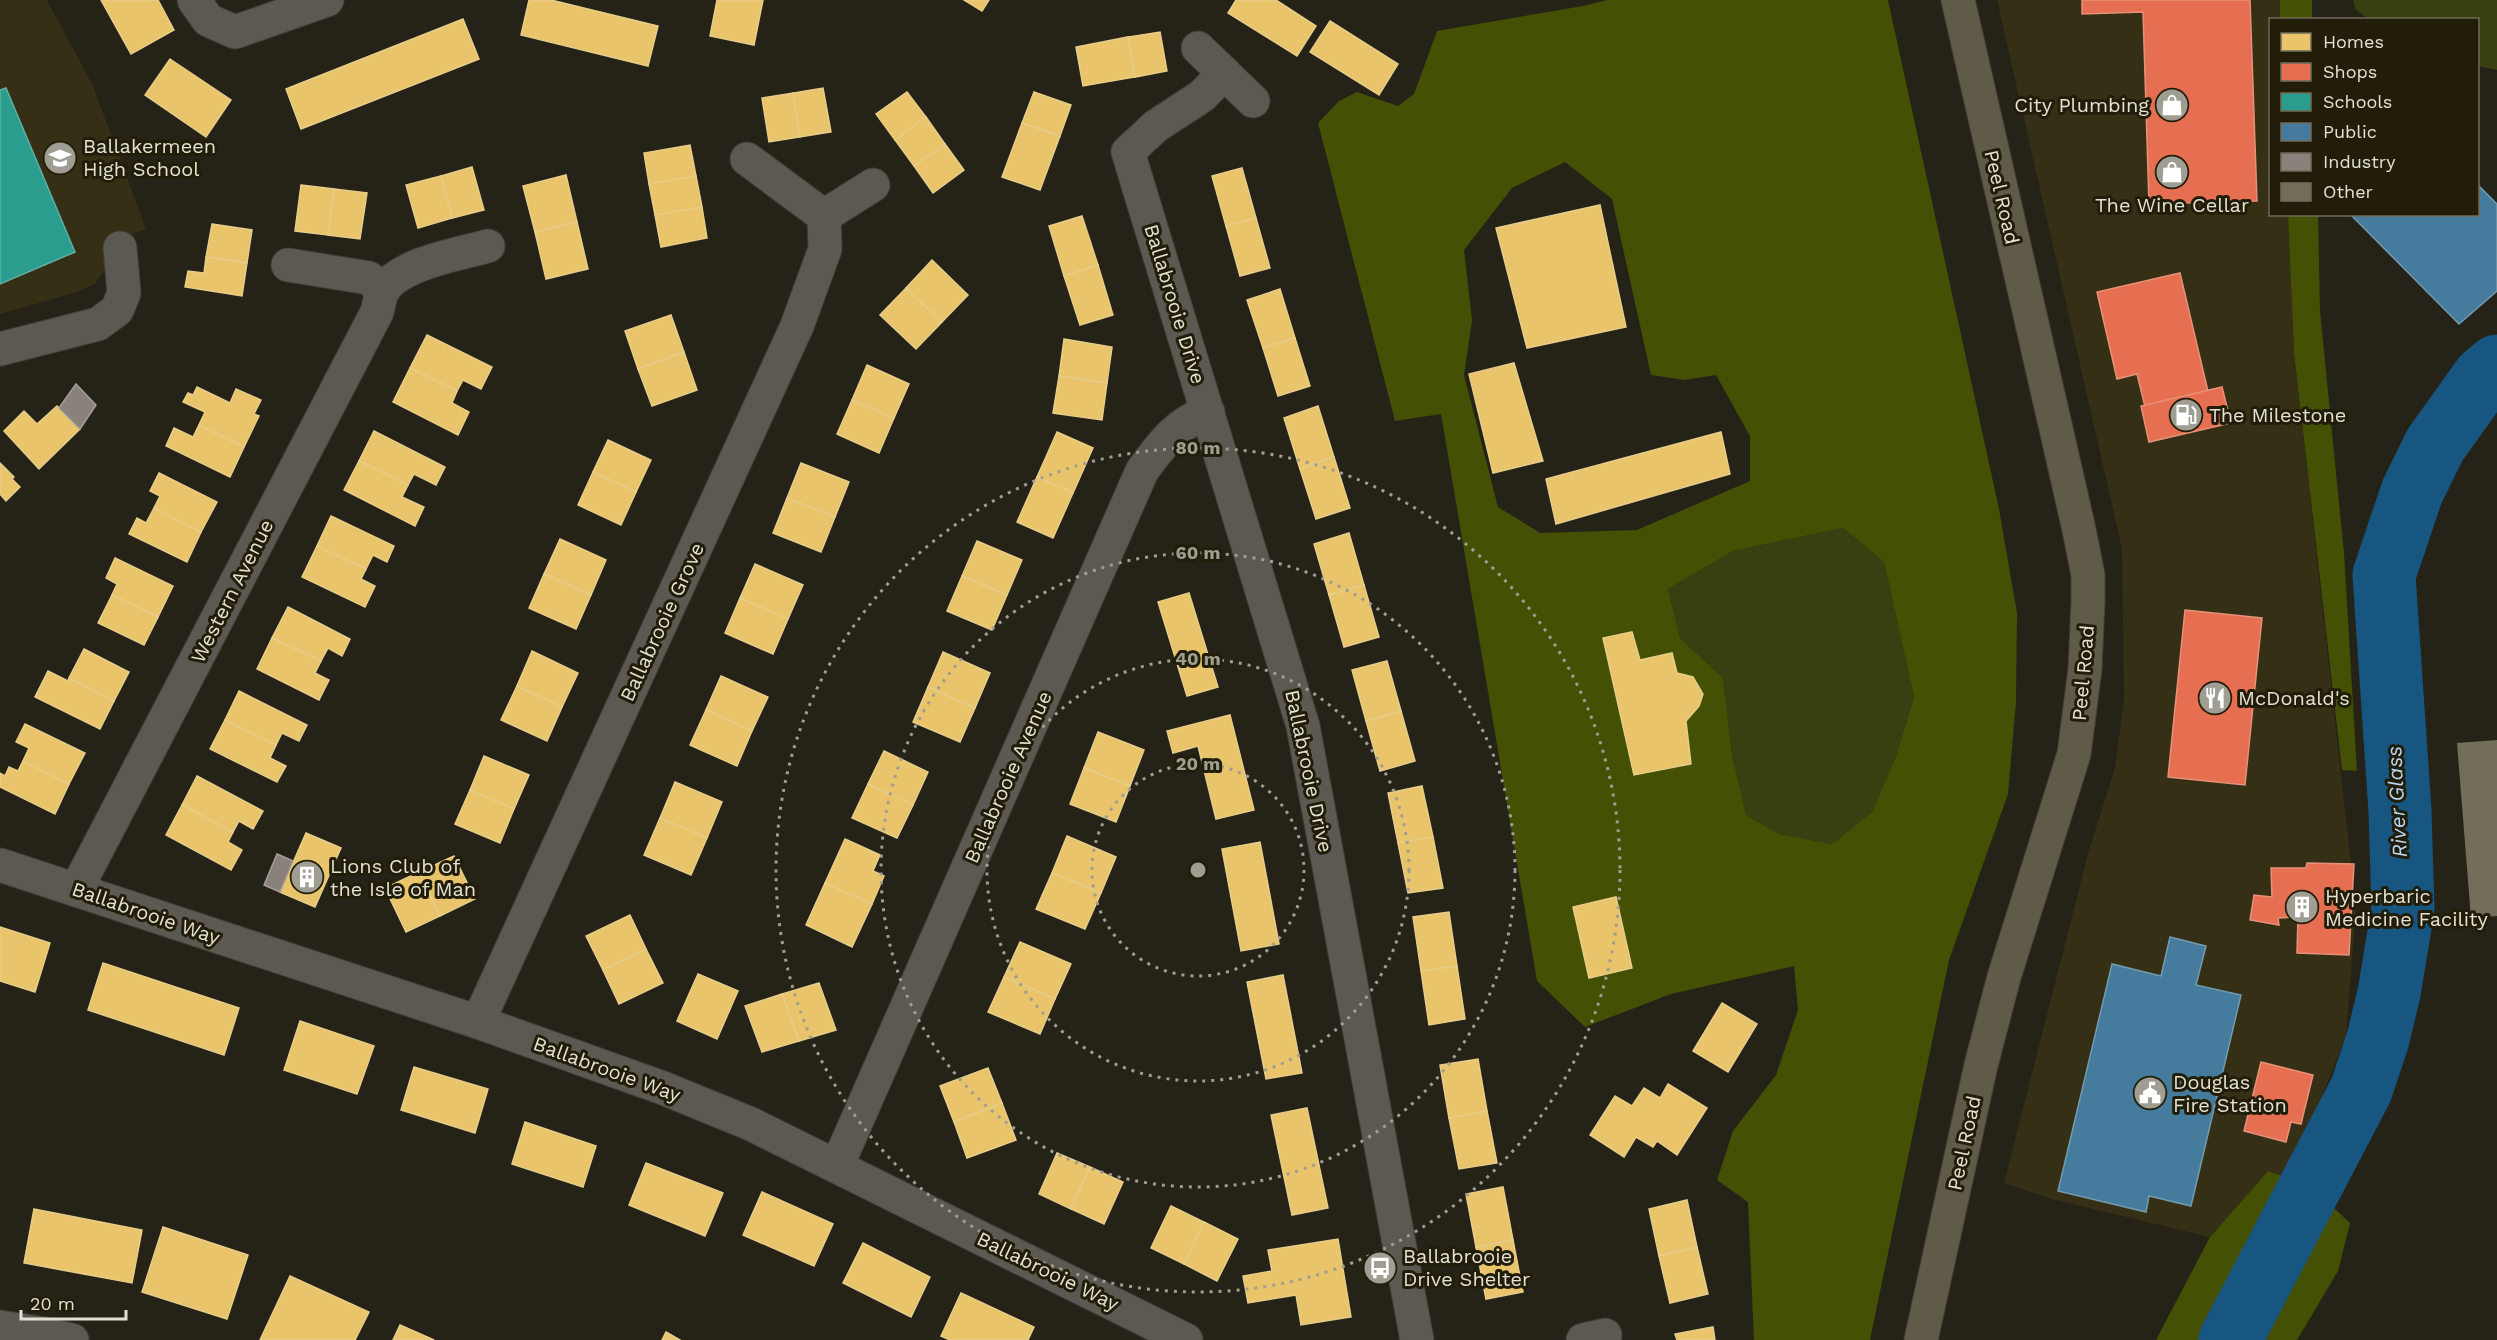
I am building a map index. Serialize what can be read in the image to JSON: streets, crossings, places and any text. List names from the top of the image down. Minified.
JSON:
{"streets":{"highway":["Peel Road"],"street":["Ballabrooie Drive","Western Avenue","Ballabrooie Grove","Ballabrooie Avenue","Ballabrooie Way"]},"crossings":[["Ballabrooie Drive","Ballabrooie Avenue"],["Western Avenue","Ballabrooie Way"],["Ballabrooie Grove","Ballabrooie Way"],["Ballabrooie Avenue","Ballabrooie Way"]],"water":["River Glass"],"places":{"shop":["City Plumbing","The Wine Cellar"],"school or university":["Ballakermeen High School"],"fuel station":["The Milestone"],"restaurant":["McDonald's"],"building":["Lions Club of the Isle of Man","Hyperbaric Medicine Facility"],"public building":["Douglas Fire Station"],"bus stop":["Ballabrooie Drive Shelter"]},"legend":["Homes","Shops","Schools","Public","Industry","Other"],"scale_bar":"20 m","rings":["80 m","60 m","40 m","20 m"]}
